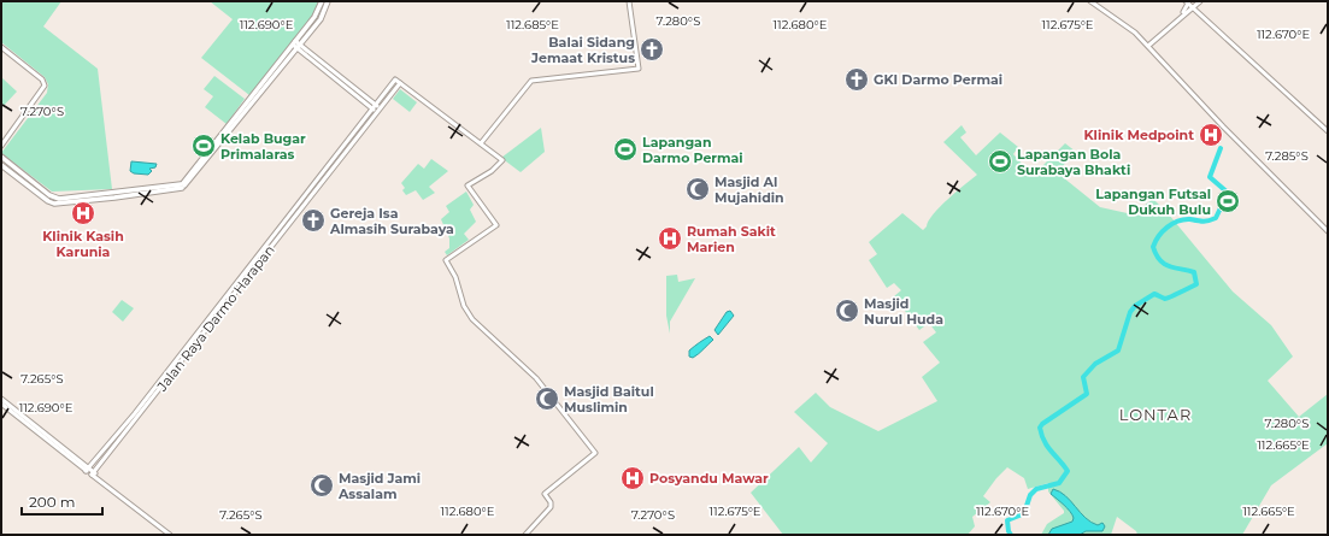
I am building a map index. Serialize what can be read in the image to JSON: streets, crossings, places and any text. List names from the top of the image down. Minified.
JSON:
{"streets":{"street":["Jalan Raya Darmo Harapan"]},"districts":["LONTAR"],"places":{"church":["Balai Sidang Jemaat Kristus","GKI Darmo Permai","Gereja Isa Almasih Surabaya"],"hospital":["Klinik Medpoint","Klinik Kasih Karunia","Rumah Sakit Marien","Posyandu Mawar"],"sports":["Kelab Bugar Primalaras","Lapangan Darmo Permai","Lapangan Bola Surabaya Bhakti","Lapangan Futsal Dukuh Bulu"],"mosque":["Masjid Al Mujahidin","Masjid Nurul Huda","Masjid Baitul Muslimin","Masjid Jami Assalam"]},"scale_bar":"200 m","coordinates":["7.280°S","112.690°E","112.685°E","112.680°E","112.675°E","112.670°E","7.270°S","7.285°S","7.265°S","112.665°E"]}
